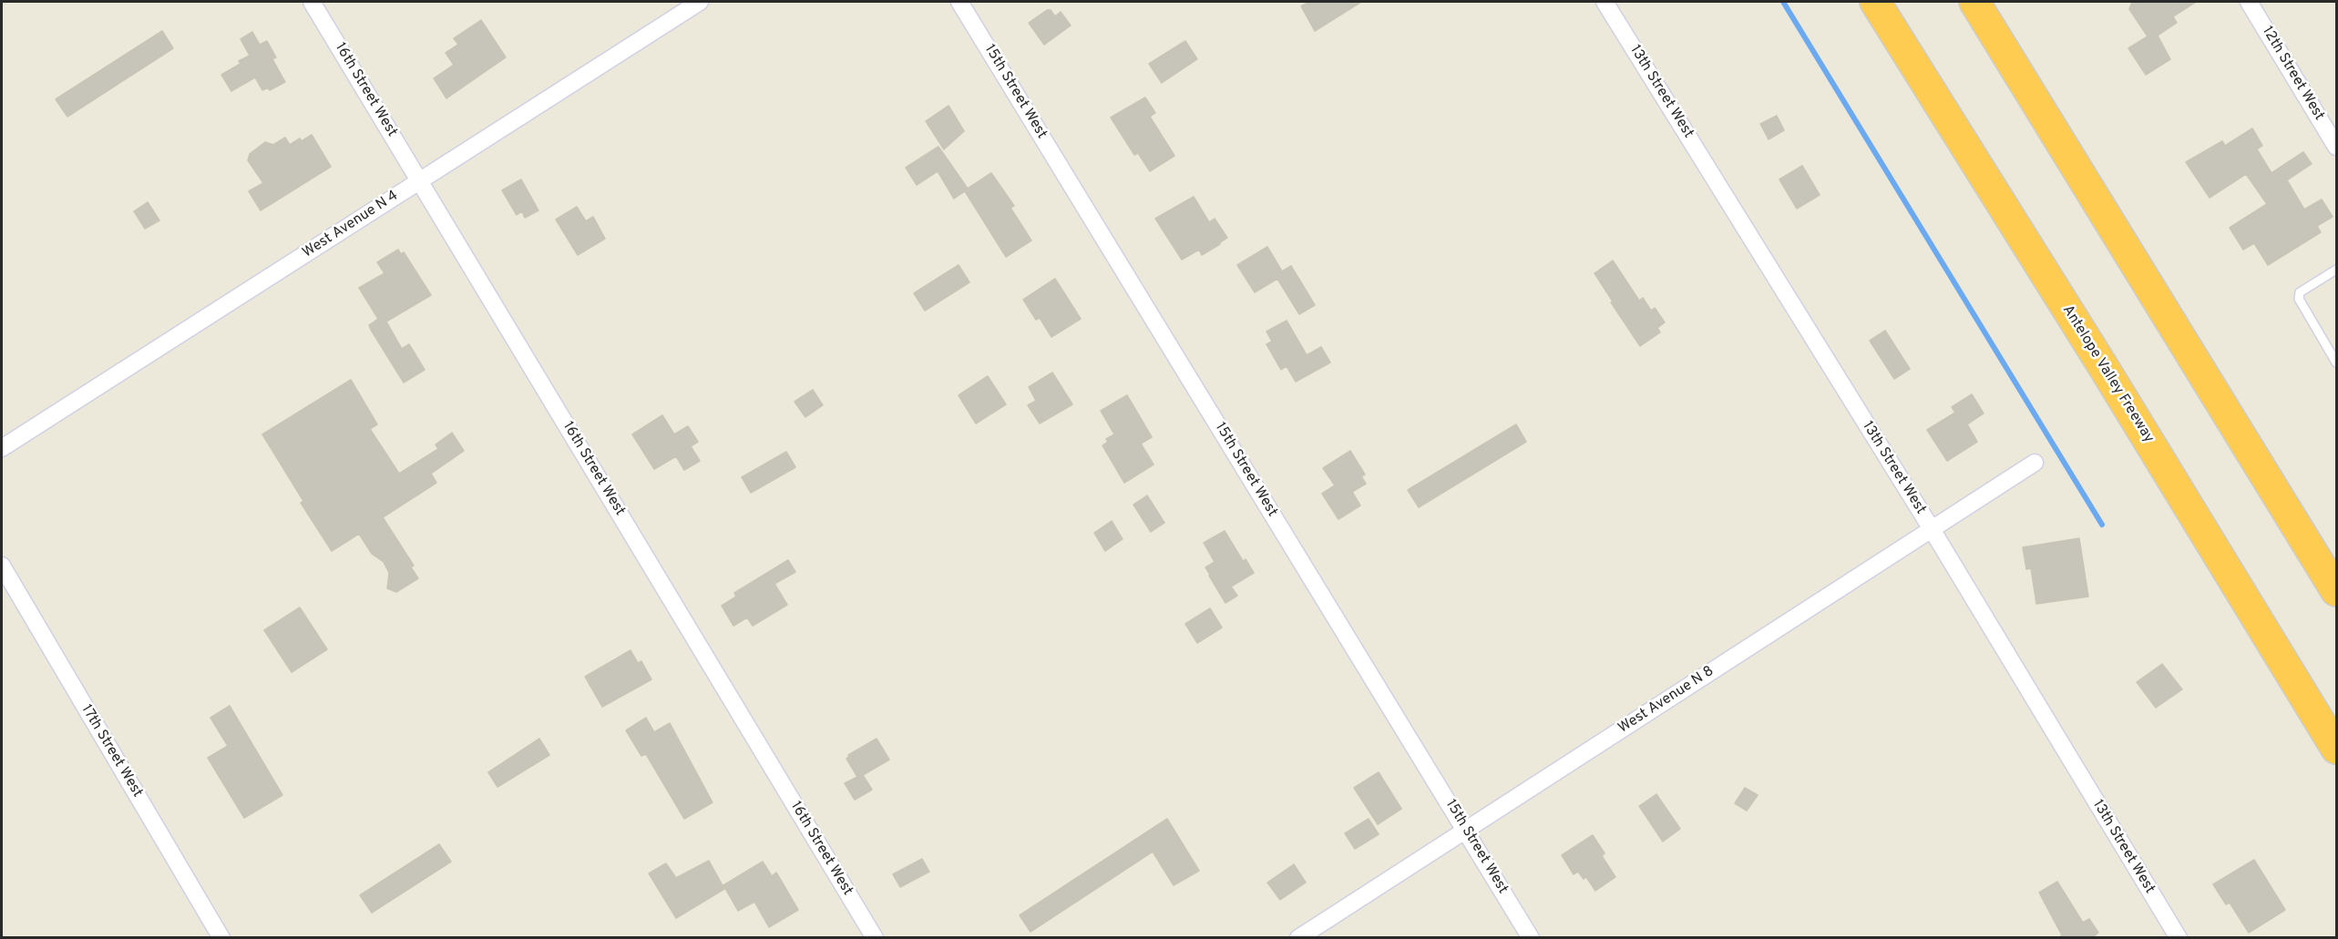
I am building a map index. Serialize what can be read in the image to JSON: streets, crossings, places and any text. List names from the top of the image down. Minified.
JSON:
{"streets":{"highway":["Antelope Valley Freeway"],"street":["12th Street West","16th Street West","15th Street West","13th Street West","West Avenue N 4","West Avenue N 8","17th Street West"]},"crossings":[["16th Street West","West Avenue N 4"],["15th Street West","West Avenue N 8"],["13th Street West","West Avenue N 8"]]}
